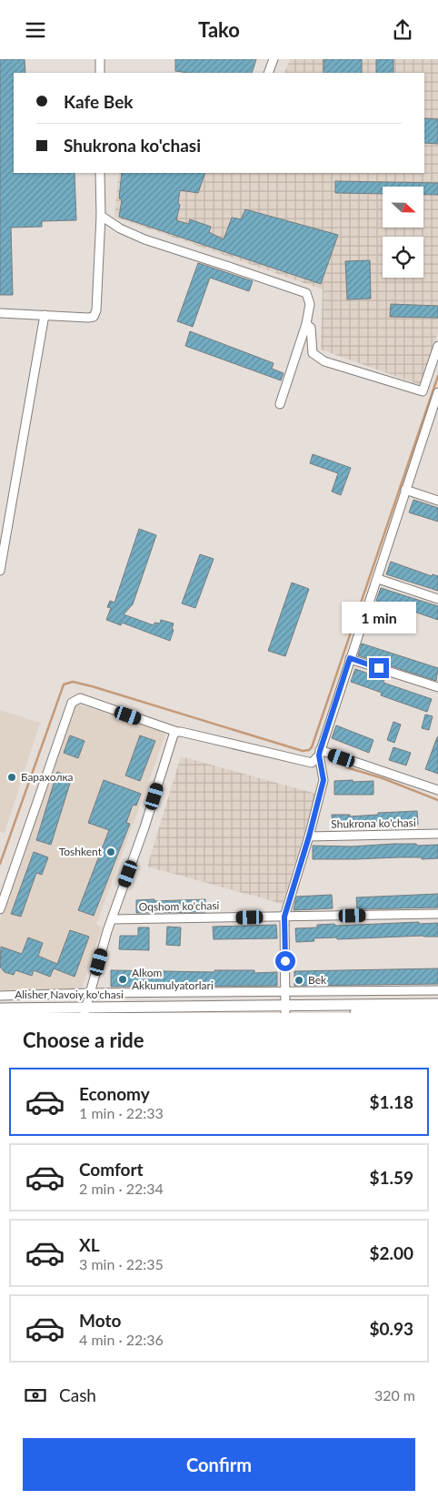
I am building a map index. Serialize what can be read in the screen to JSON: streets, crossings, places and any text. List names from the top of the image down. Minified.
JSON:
{"streets":{"main road":["Alisher Navoiy ko'chasi"],"street":["Shukrona ko'chasi","Oqshom ko'chasi"]},"places":["Барахолка","Toshkent","Alkom Akkumulyatorlari","Bek"],"north":"right","page":{"header":"Tako","banner":["Kafe Bek","Shukrona ko'chasi"],"bubble":"1 min","heading":"Choose a ride","list":[{"name":"Economy","note":"1 min · 22:33","value":"$1.18"},{"name":"Comfort","note":"2 min · 22:34","value":"$1.59"},{"name":"XL","note":"3 min · 22:35","value":"$2.00"},{"name":"Moto","note":"4 min · 22:36","value":"$0.93"}],"pay":["Cash","320 m"],"buttons":"Confirm"}}
